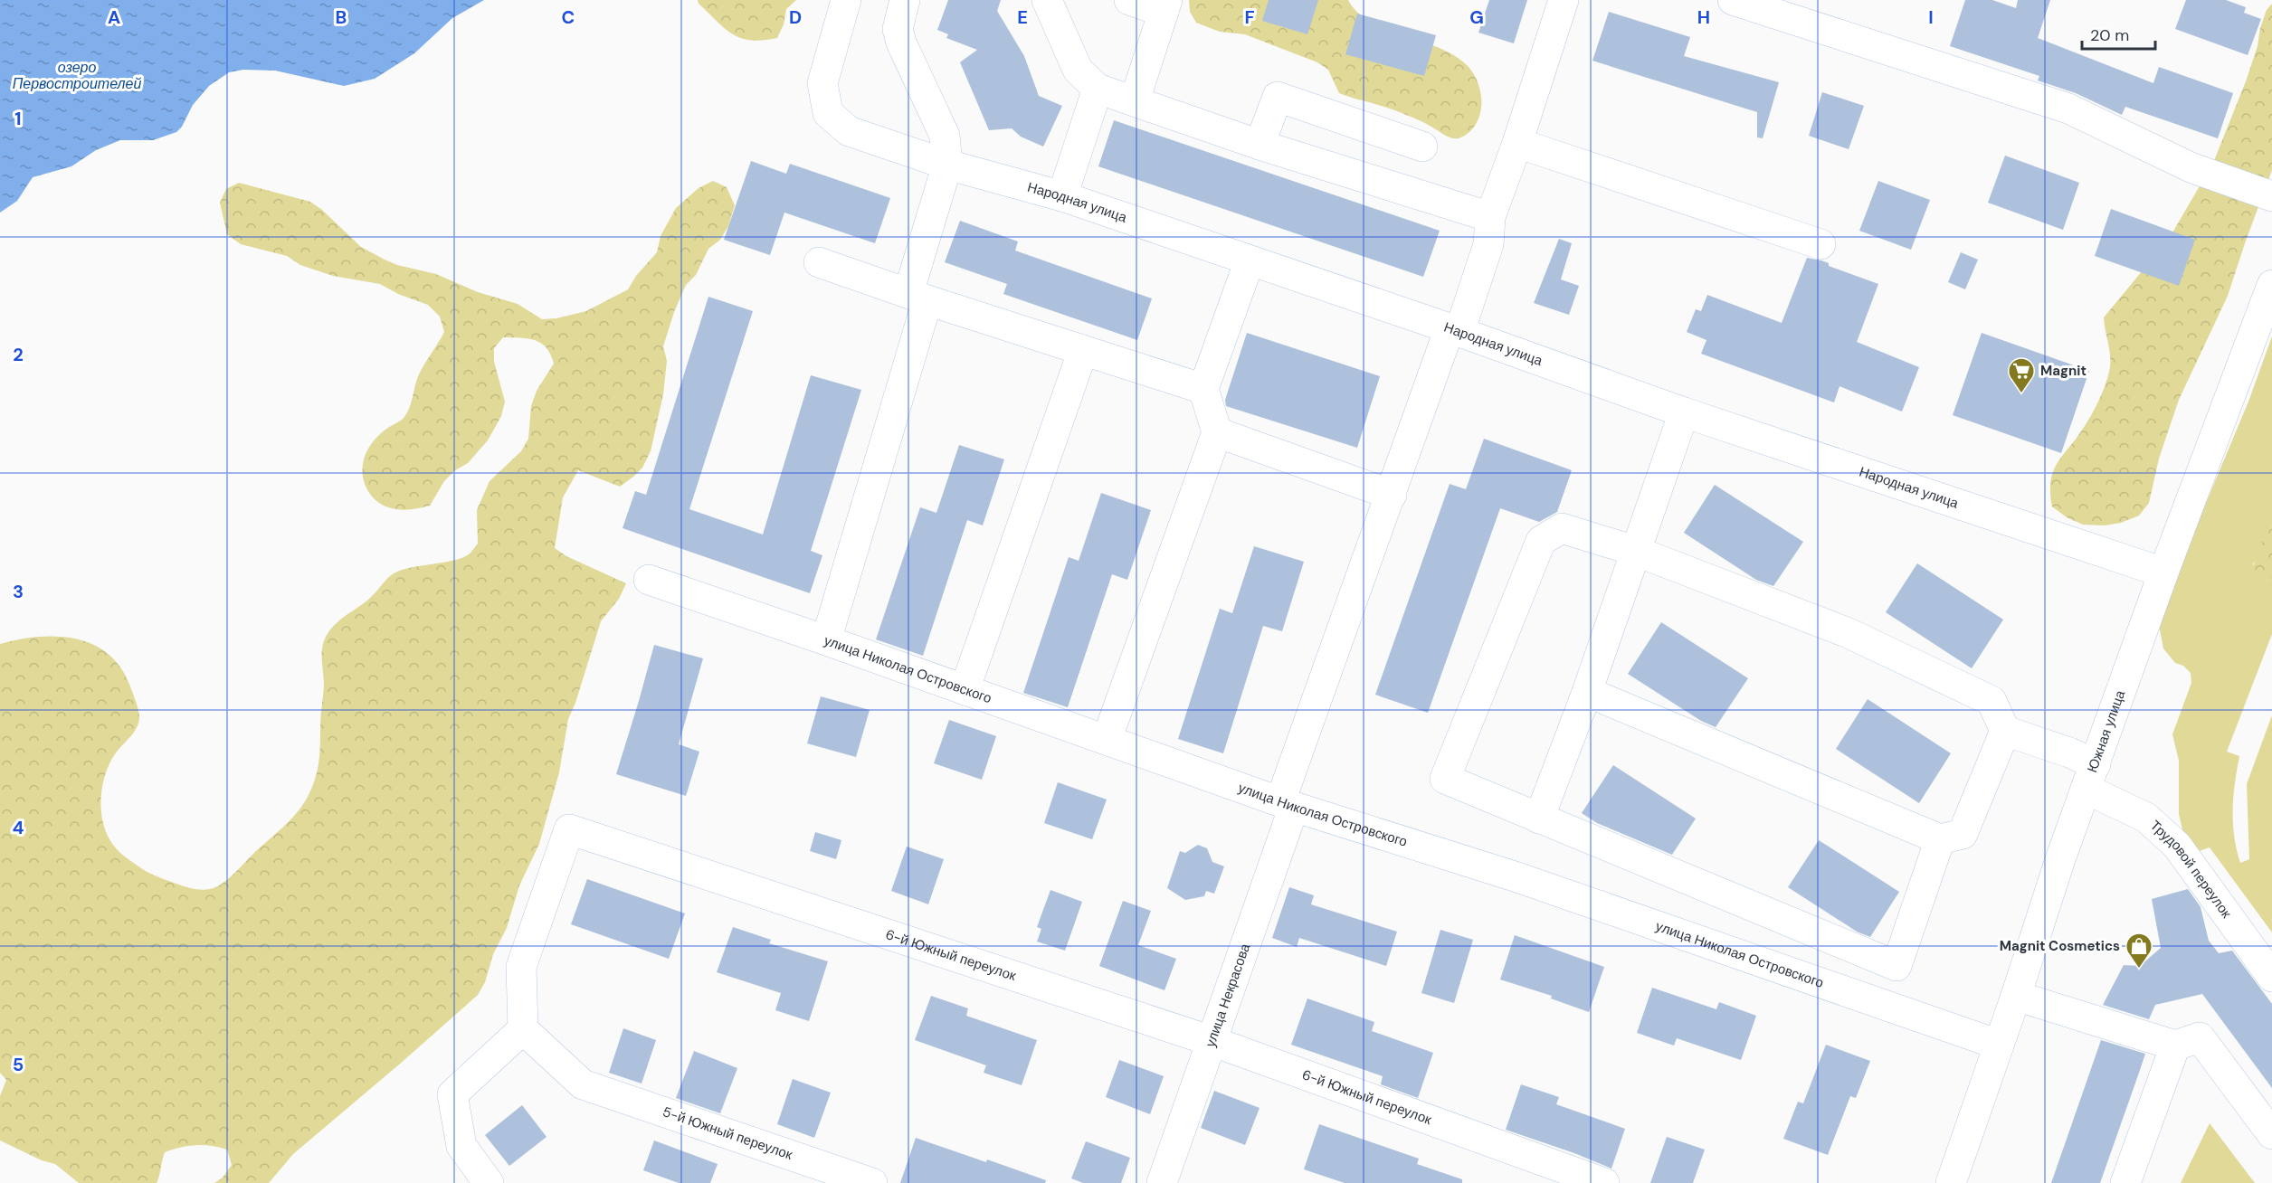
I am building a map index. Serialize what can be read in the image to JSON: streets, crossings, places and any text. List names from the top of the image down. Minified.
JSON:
{"streets":{"street":["Народная улица","улица Николая Островского","Южная улица","Трудовой переулок","6-й Южный переулок","улица Некрасова","5-й Южный переулок"]},"crossings":[["Народная улица","Южная улица"],["Народная улица","улица Некрасова"],["улица Николая Островского","Южная улица"],["улица Николая Островского","улица Некрасова"],["Южная улица","Трудовой переулок"],["6-й Южный переулок","улица Некрасова"],["6-й Южный переулок","5-й Южный переулок"]],"water":["озеро Первостроителей"],"places":{"supermarket":["Magnit"],"shop":["Magnit Cosmetics"]},"scale_bar":"20 m","grid":{"columns":["A","B","C","D","E","F","G","H","I"],"rows":["1","2","3","4","5"]}}
